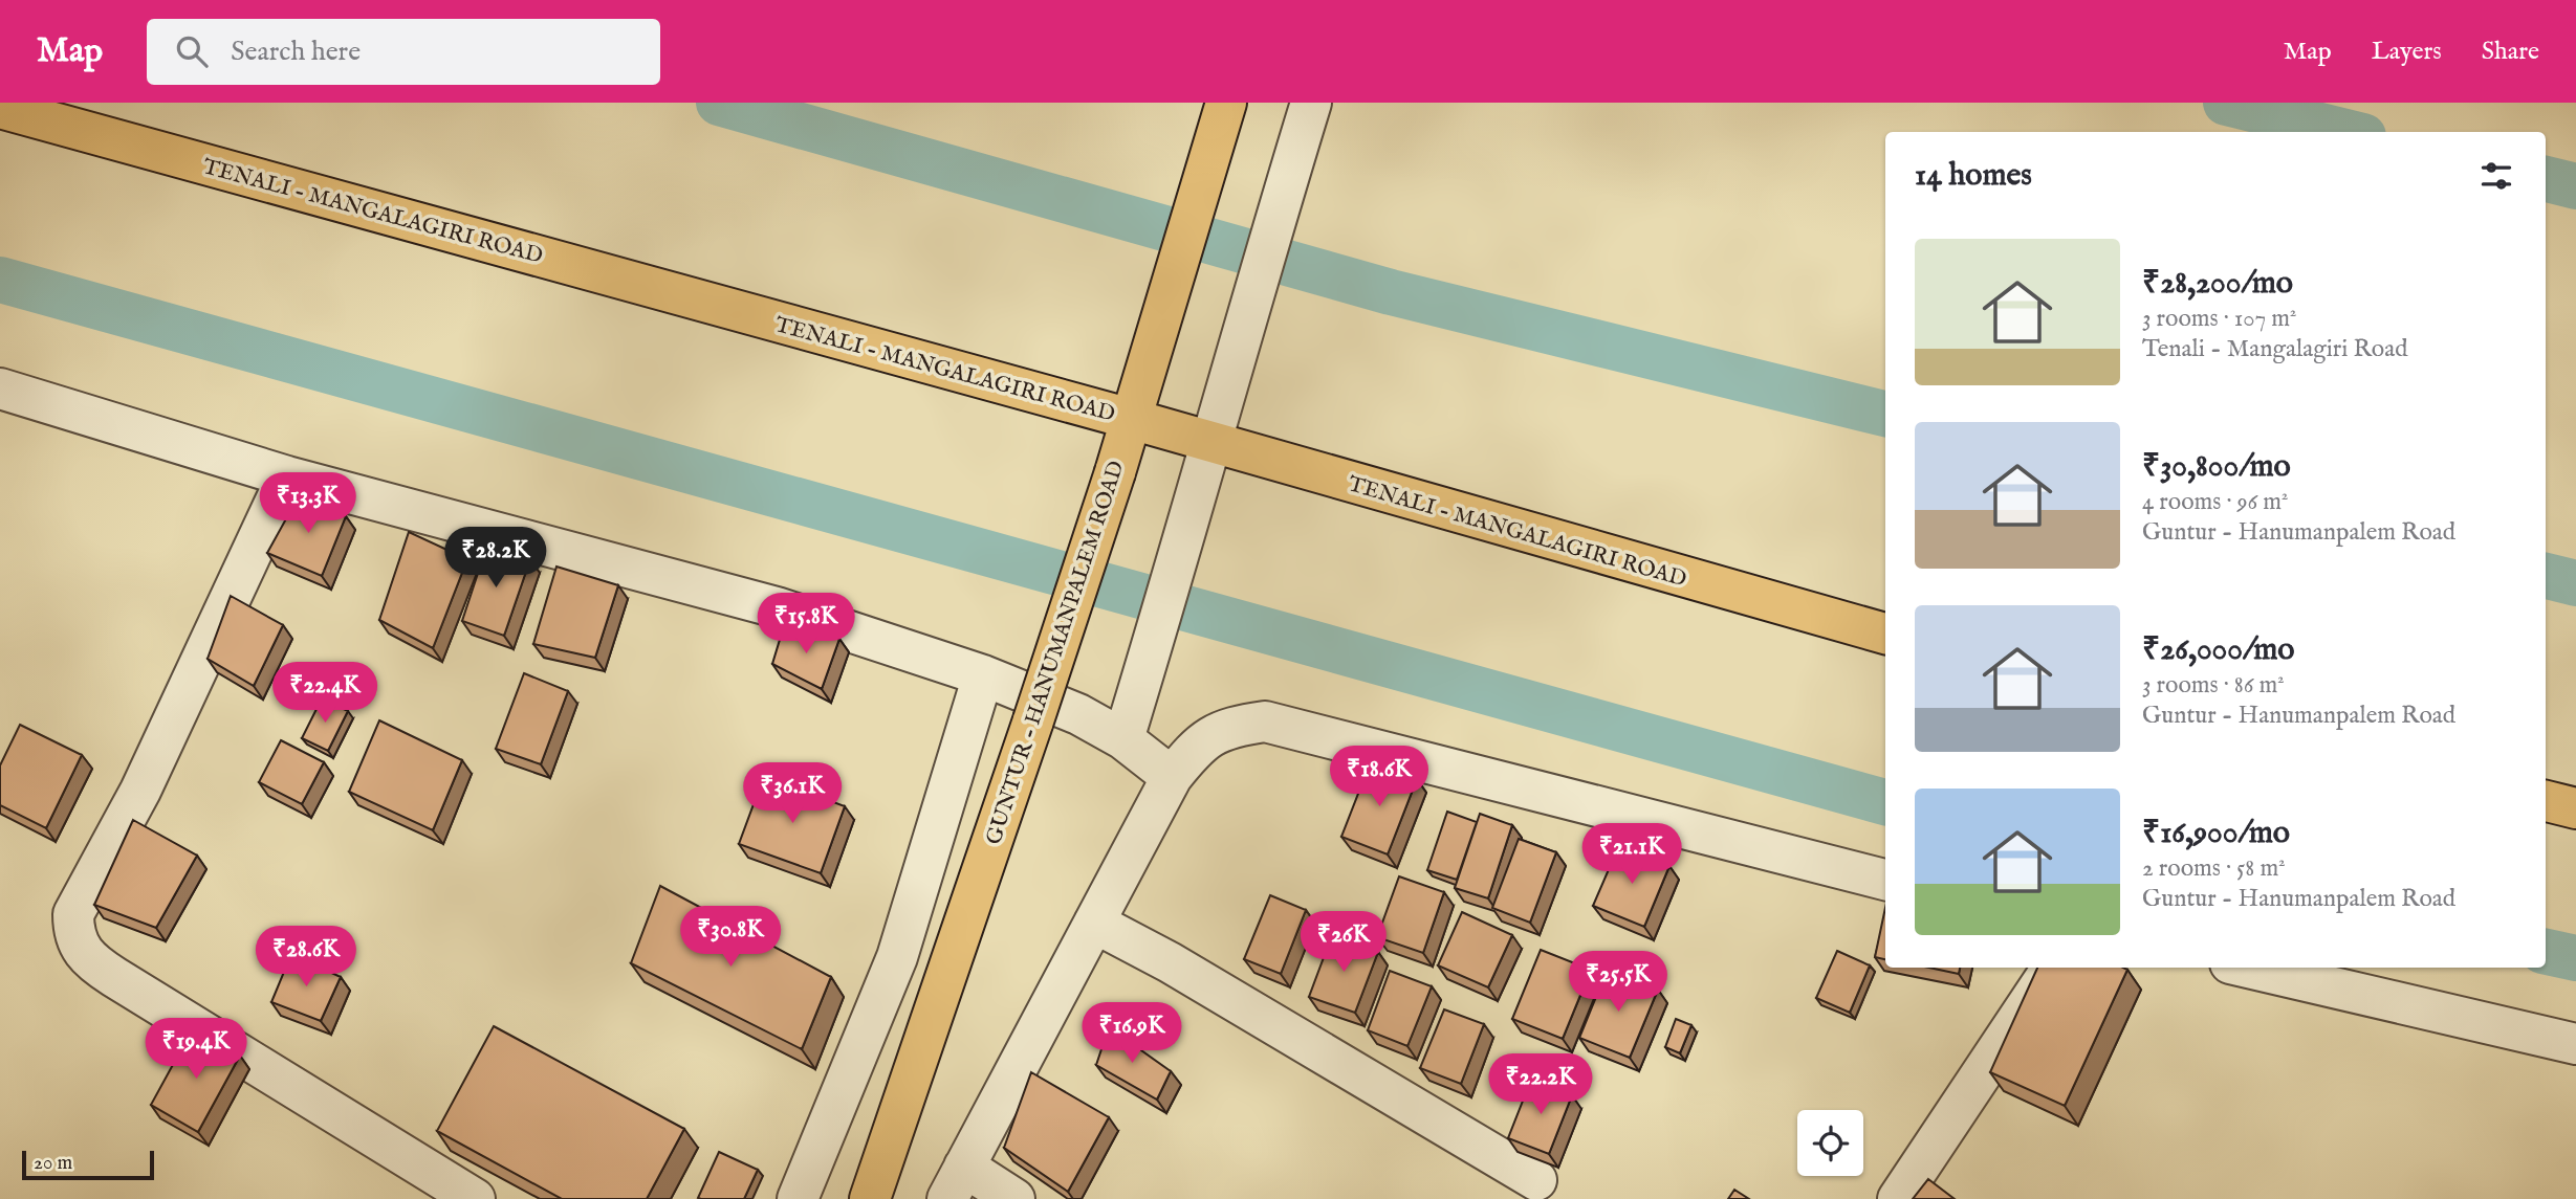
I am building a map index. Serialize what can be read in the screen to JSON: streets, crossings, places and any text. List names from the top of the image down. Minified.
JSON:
{"streets":{"main road":["TENALI - MANGALAGIRI ROAD","GUNTUR - HANUMANPALEM ROAD"]},"crossings":[["TENALI - MANGALAGIRI ROAD","GUNTUR - HANUMANPALEM ROAD"]],"scale_bar":"20 m","page":{"header":"Map","search":"Search here","nav":["Map","Layers","Share"],"heading":"14 homes","list":[{"name":"₹28,200/mo","note":"3 rooms · 107 m² · Tenali - Mangalagiri Road"},{"name":"₹30,800/mo","note":"4 rooms · 96 m² · Guntur - Hanumanpalem Road"},{"name":"₹26,000/mo","note":"3 rooms · 86 m² · Guntur - Hanumanpalem Road"},{"name":"₹16,900/mo","note":"2 rooms · 58 m² · Guntur - Hanumanpalem Road"}],"price":["₹13.3K","₹28.2K","₹15.8K","₹22.4K","₹18.6K","₹36.1K","₹21.1K","₹30.8K","₹26K","₹28.6K","₹25.5K","₹16.9K","₹19.4K","₹22.2K"],"scale":"20 m"}}
